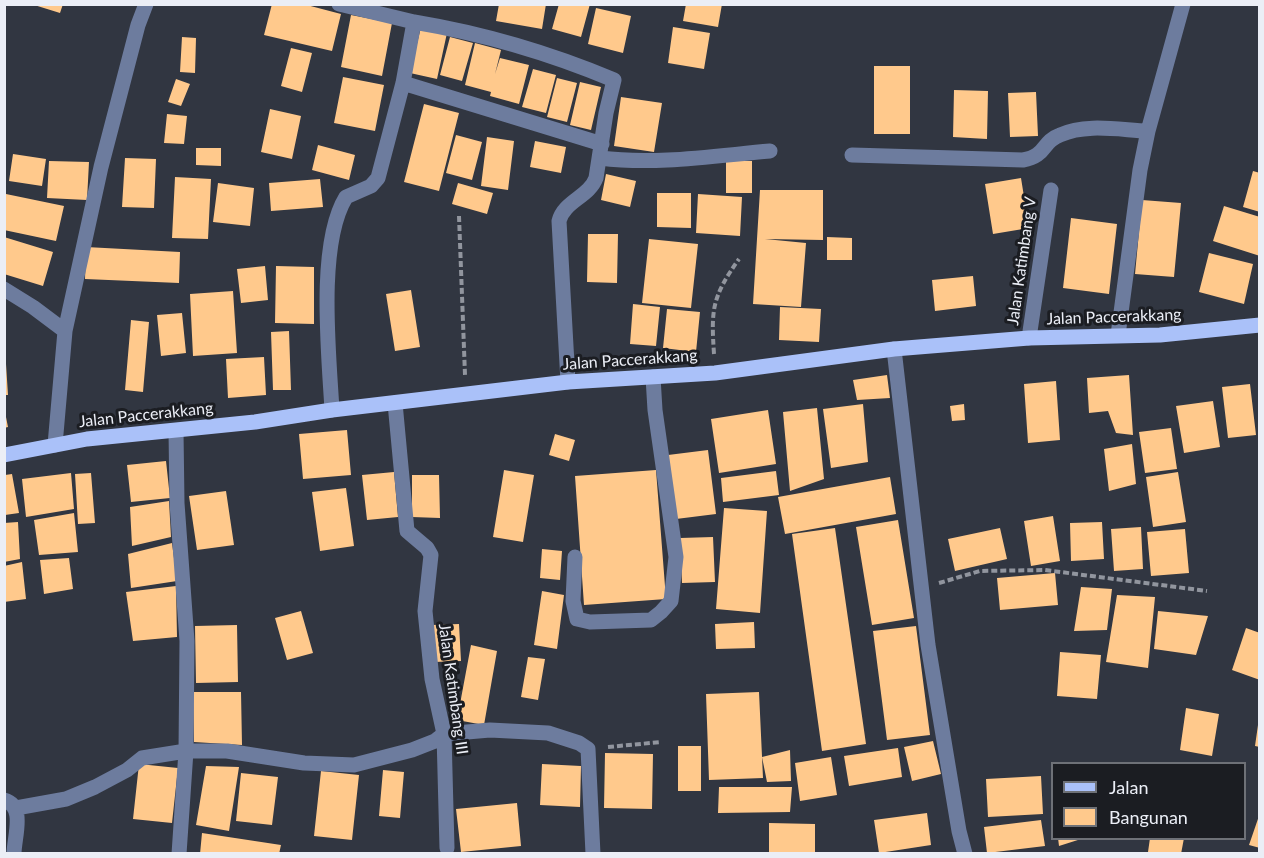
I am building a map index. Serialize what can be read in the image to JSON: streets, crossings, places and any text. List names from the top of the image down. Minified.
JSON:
{"streets":{"main road":["Jalan Paccerakkang"],"street":["Jalan Katimbang V","Jalan Katimbang III"]},"crossings":[["Jalan Katimbang V","Jalan Paccerakkang"],["Jalan Paccerakkang","Jalan Katimbang III"]],"legend":["Jalan","Bangunan"]}
